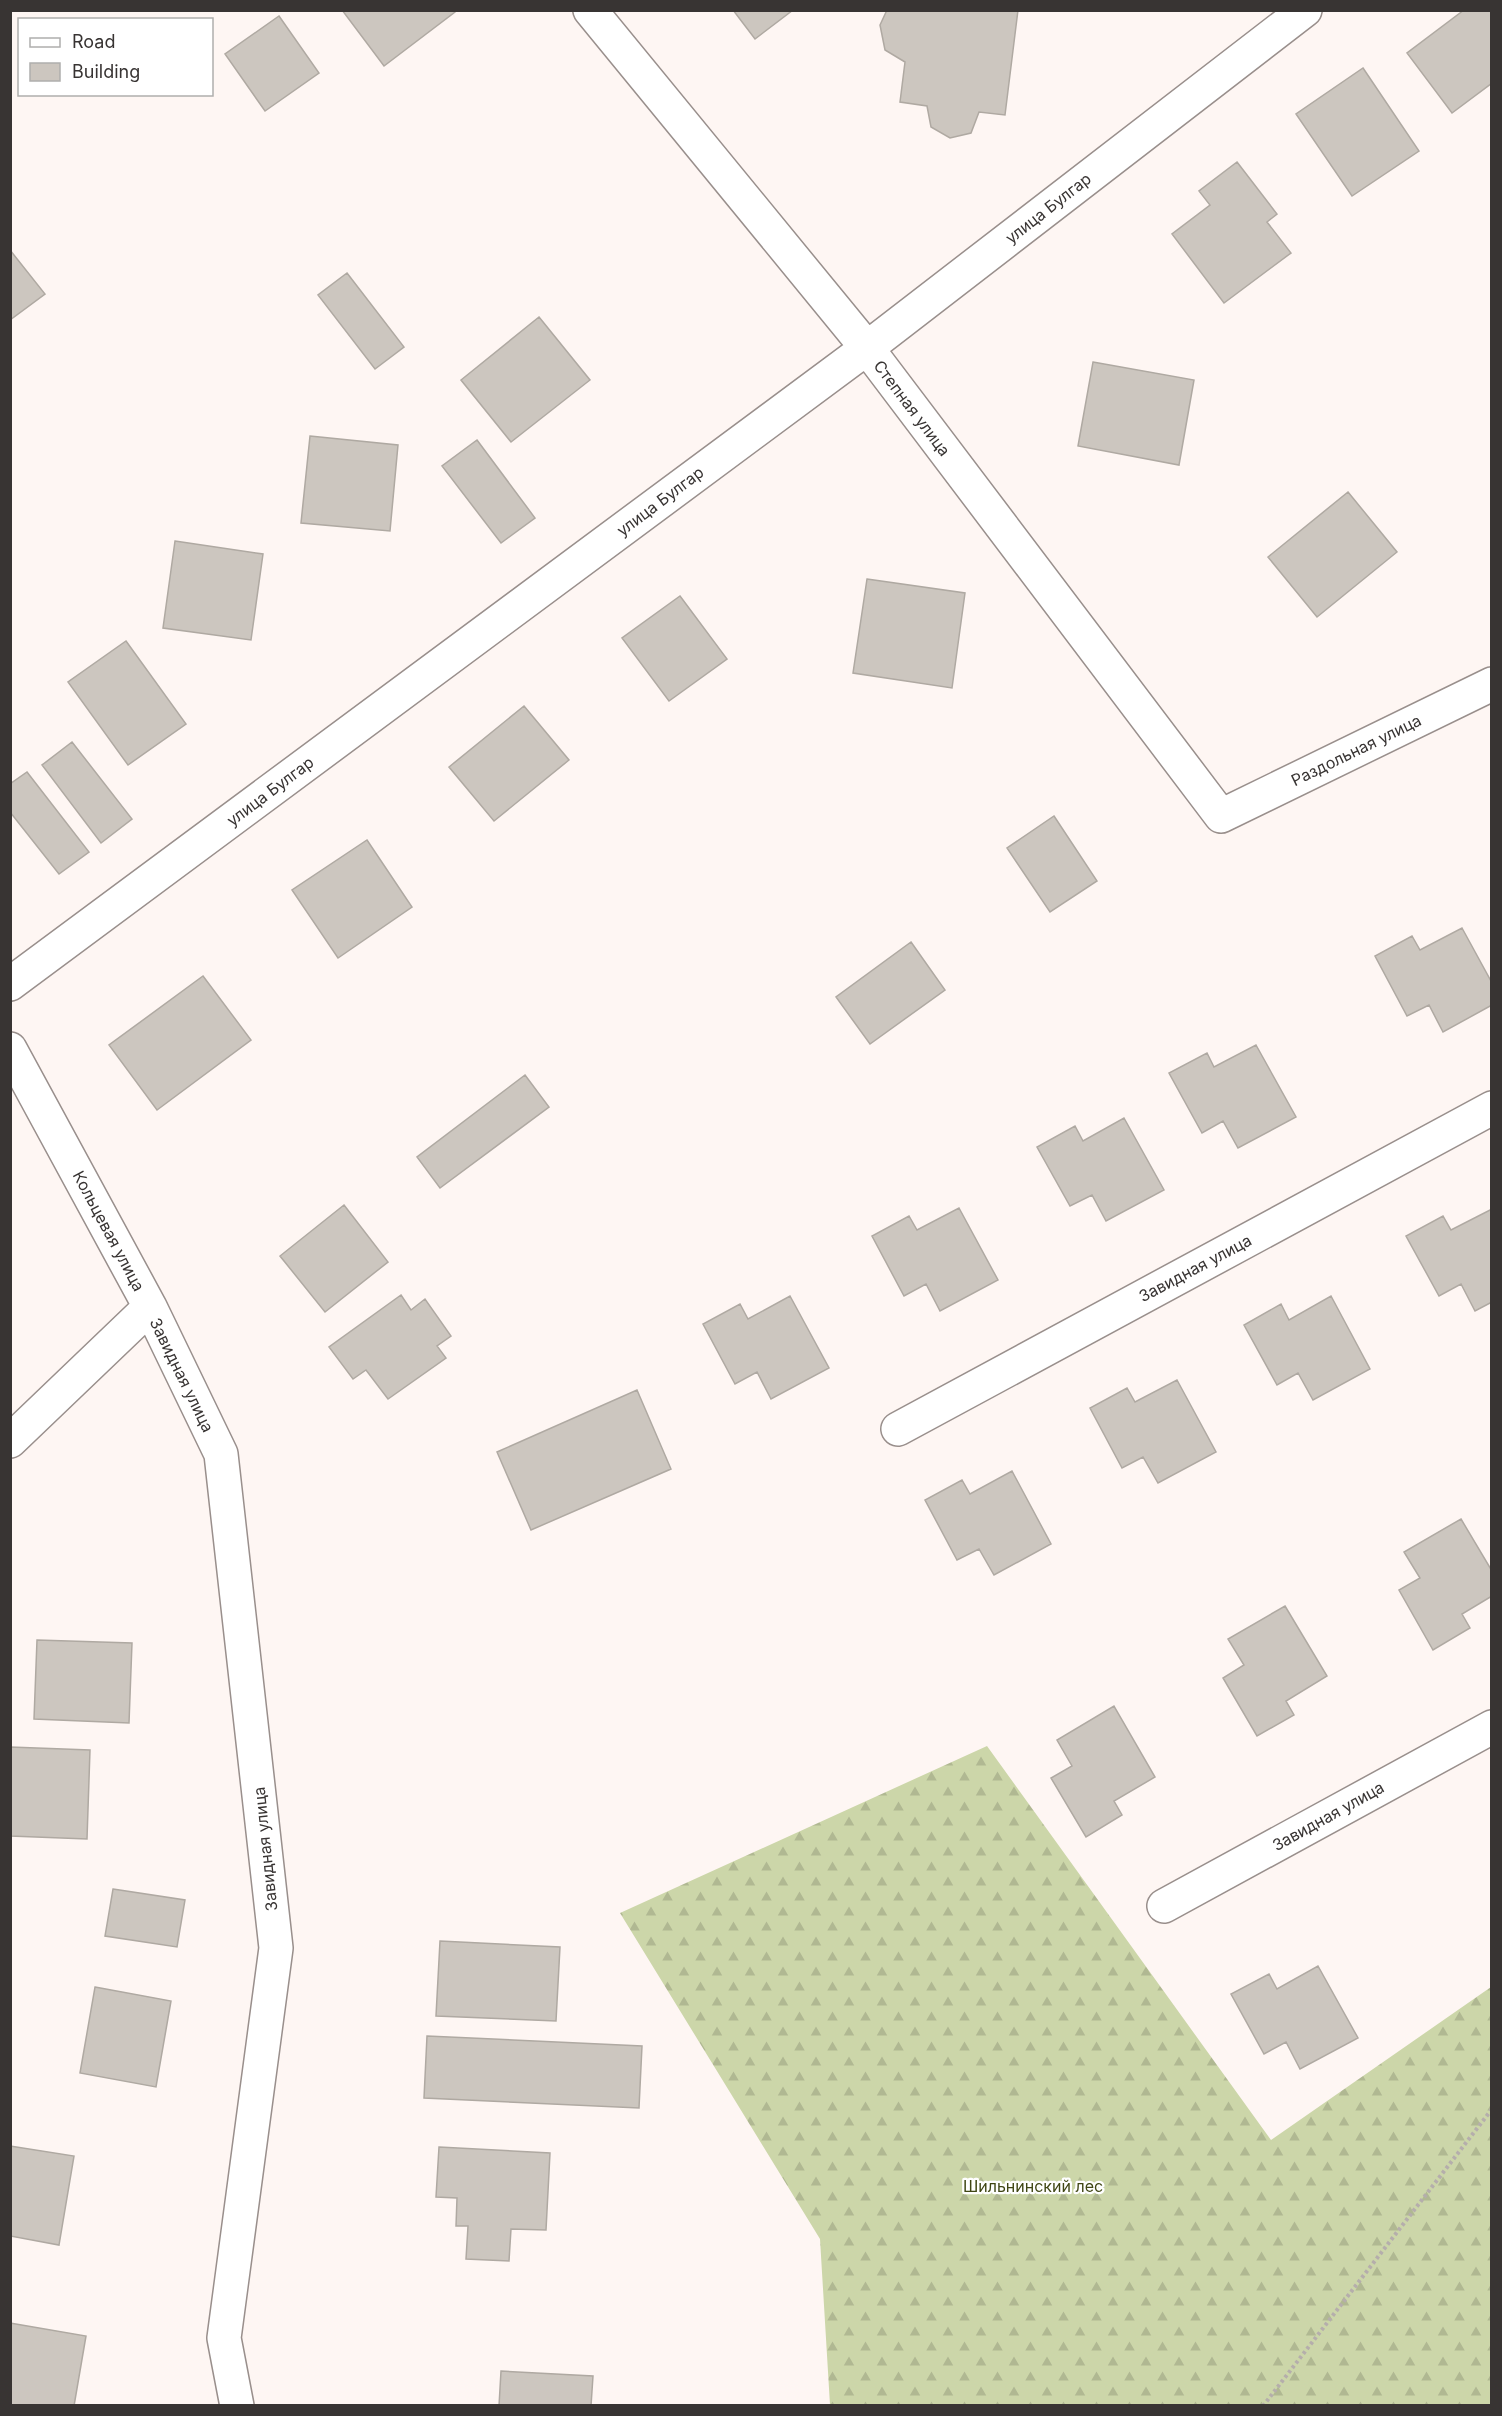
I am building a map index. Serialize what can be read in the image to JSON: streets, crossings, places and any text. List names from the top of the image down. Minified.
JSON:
{"streets":{"street":["улица Булгар","Степная улица","Раздольная улица","Кольцевая улица","Завидная улица"]},"crossings":[["улица Булгар","Степная улица"],["Степная улица","Раздольная улица"],["Кольцевая улица","Завидная улица"]],"parks":["Шильнинский лес"],"legend":["Road","Building"]}
